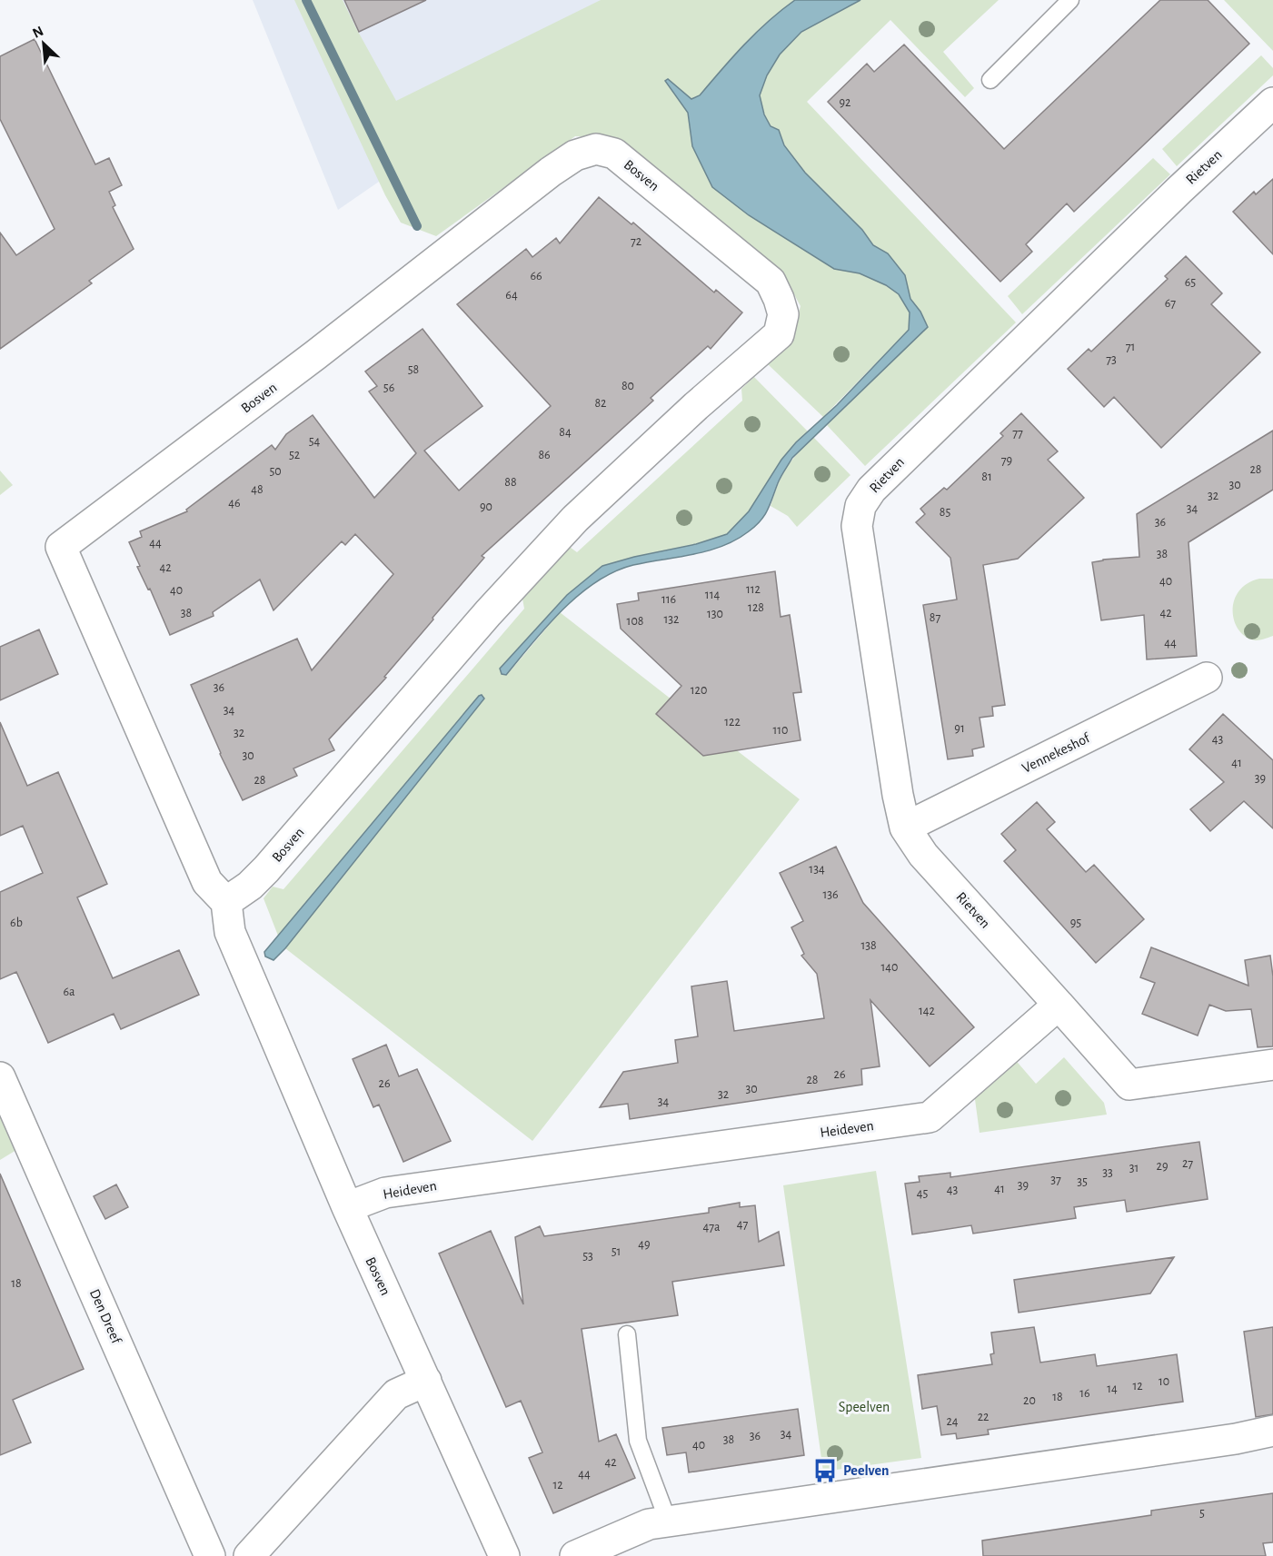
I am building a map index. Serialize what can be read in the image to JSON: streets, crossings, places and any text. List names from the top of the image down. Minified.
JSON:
{"streets":{"street":["Rietven","Bosven","Vennekeshof","Heideven","Den Dreef"]},"crossings":[["Rietven","Vennekeshof"],["Rietven","Heideven"],["Bosven","Heideven"]],"parks":["Speelven"],"places":{"bus stop":["Peelven"]},"house_numbers":["92","72","66","65","64","67","71","73","58","80","56","82","84","77","54","52","86","79","28","50","81","88","30","48","32","46","90","34","85","36","44","38","42","40","112","40","114","116","128","38","42","130","87","132","108","44","36","120","34","122","91","110","32","43","30","41","39","28","134","136","6b","95","138","140","6a","142","26","28","26","30","32","34","27","29","31","33","37","35","39","41","43","45","47","47a","49","51","53","18","10","12","14","16","18","20","22","24","34","36","38","40","42","44","12","5"],"north":"top left"}
